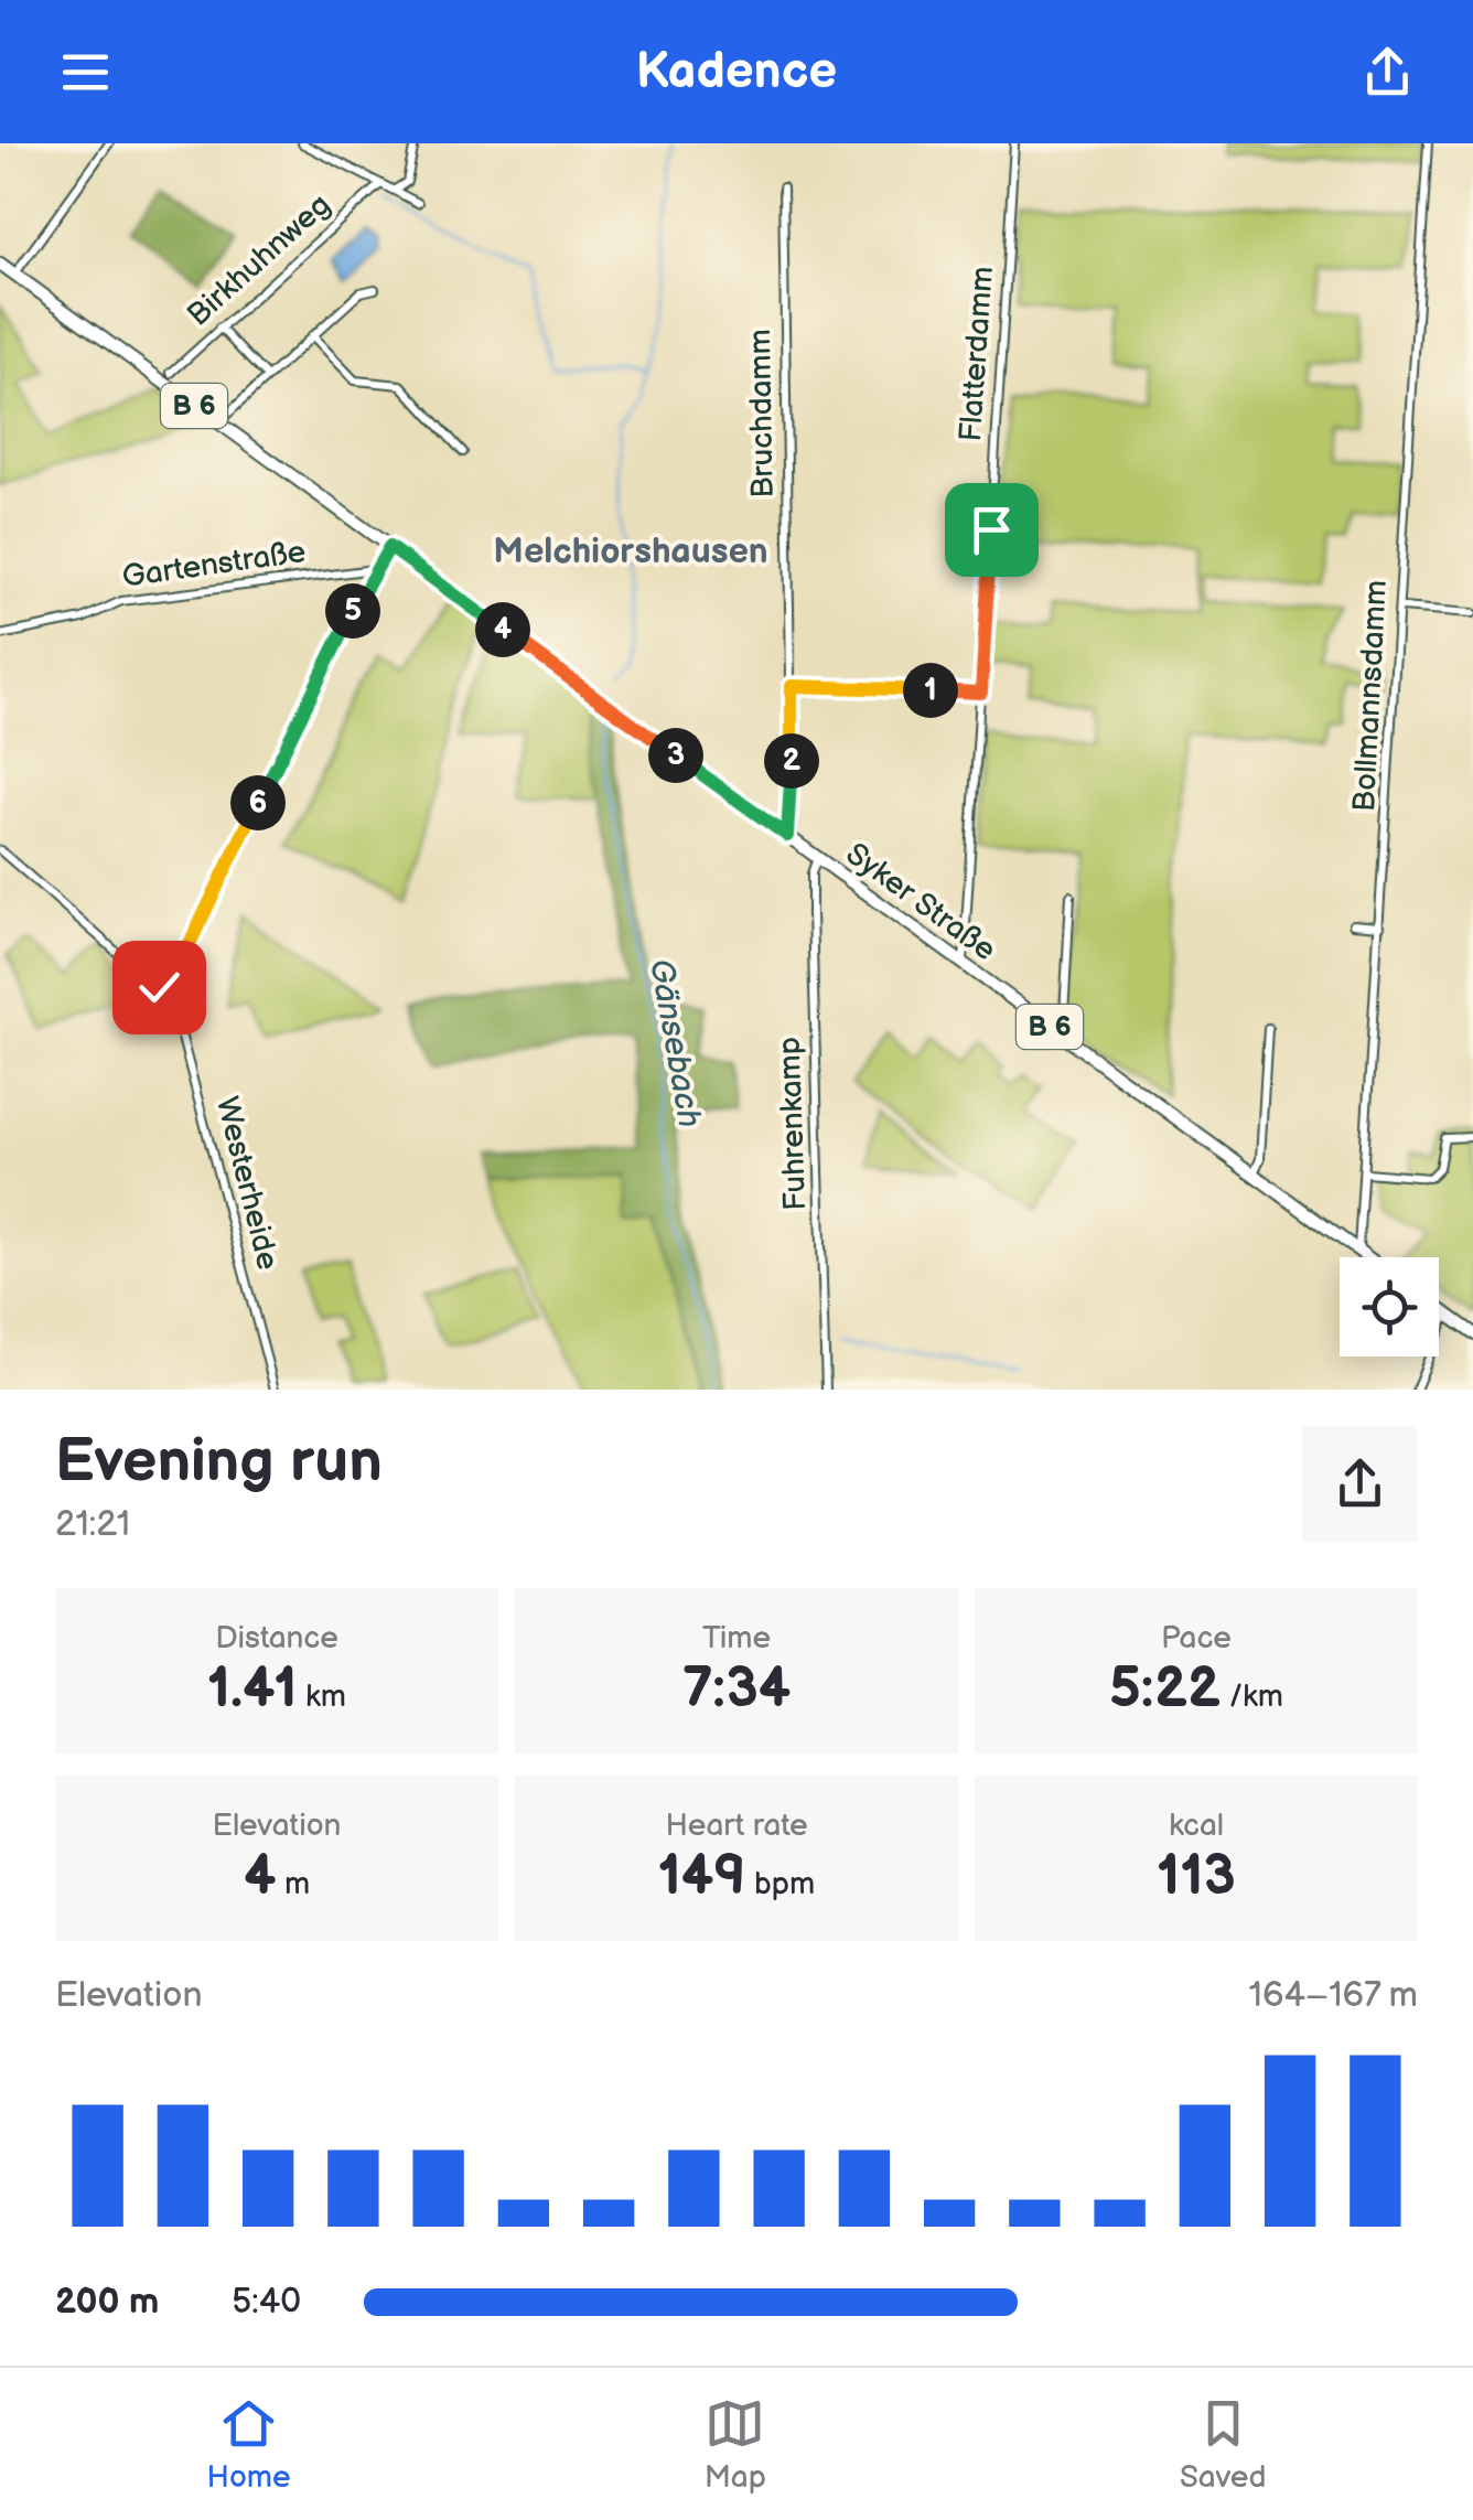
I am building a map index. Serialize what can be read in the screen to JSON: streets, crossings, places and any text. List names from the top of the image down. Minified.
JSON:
{"streets":{"main road":["B 6","Syker Straße"],"street":["Birkhuhnweg","Flatterdamm","Bruchdamm","Gartenstraße","Bollmannsdamm","Fuhrenkamp","Westerheide"]},"crossings":[["Flatterdamm","Syker Straße"],["Bruchdamm","Syker Straße"],["Bollmannsdamm","Syker Straße"],["Syker Straße","Fuhrenkamp"]],"districts":["Melchiorshausen"],"water":["Gänsebach"],"page":{"header":"Kadence","pins":["5","4","1","3","2","6"],"heading":["Evening run","21:21"],"stats":[["Distance","1.41 km"],["Time","7:34"],["Pace","5:22 /km"],["Elevation","4 m"],["Heart rate","149 bpm"],["kcal","113"]],"chart":["Elevation","164–167 m"],"list":[{"name":"200 m","note":"5:40"}],"tabs":["Home","Map","Saved"]}}
